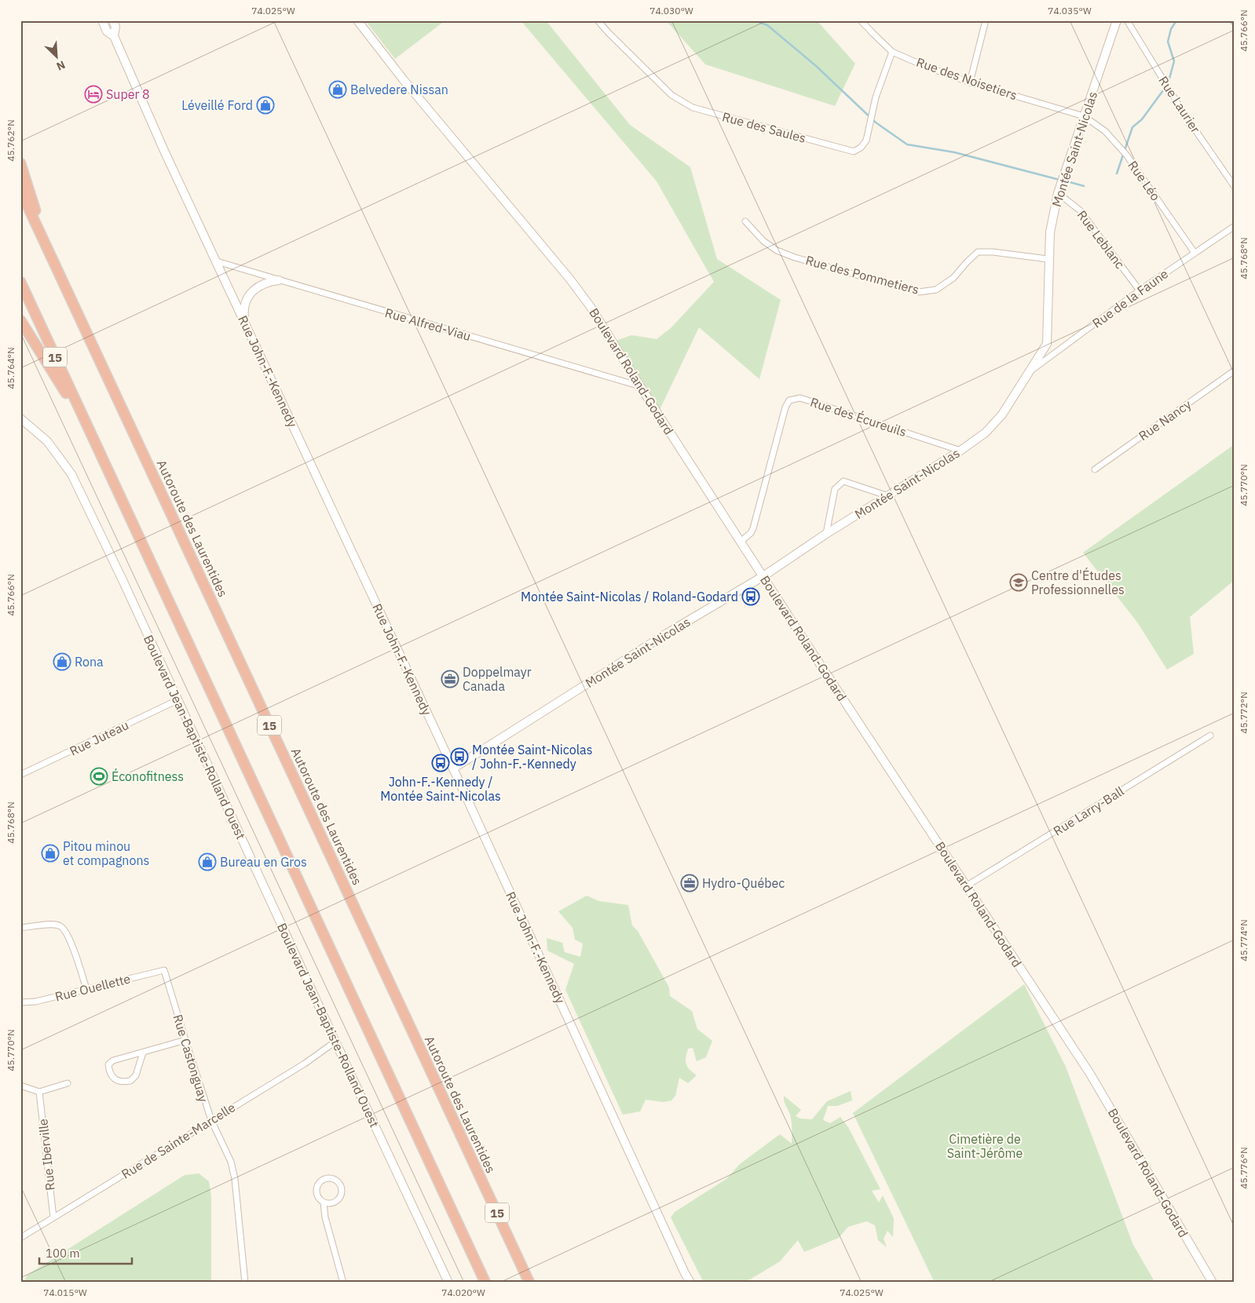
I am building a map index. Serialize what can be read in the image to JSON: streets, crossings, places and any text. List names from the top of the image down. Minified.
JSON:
{"streets":{"highway":["15","Autoroute des Laurentides"],"street":["Rue des Noisetiers","Rue Laurier","Rue des Saules","Montée Saint-Nicolas","Rue Léo","Rue Leblanc","Rue des Pommetiers","Rue de la Faune","Rue Alfred-Viau","Rue John-F.-Kennedy","Boulevard Roland-Godard","Rue des Écureuils","Rue Nancy","Boulevard Jean-Baptiste-Rolland Ouest","Rue Juteau","Rue Larry-Ball","Rue Ouellette","Rue Castonguay","Rue de Sainte-Marcelle","Rue Iberville"]},"crossings":[["Rue des Noisetiers","Rue des Saules"],["Rue des Noisetiers","Montée Saint-Nicolas"],["Rue des Noisetiers","Rue Léo"],["Montée Saint-Nicolas","Rue Léo"],["Montée Saint-Nicolas","Rue Leblanc"],["Montée Saint-Nicolas","Rue des Pommetiers"],["Montée Saint-Nicolas","Rue de la Faune"],["Montée Saint-Nicolas","Rue John-F.-Kennedy"],["Montée Saint-Nicolas","Boulevard Roland-Godard"],["Montée Saint-Nicolas","Rue des Écureuils"],["Rue Léo","Rue de la Faune"],["Rue Leblanc","Rue de la Faune"],["Rue Alfred-Viau","Rue John-F.-Kennedy"],["Rue Alfred-Viau","Boulevard Roland-Godard"],["Boulevard Roland-Godard","Rue des Écureuils"],["Boulevard Roland-Godard","Rue Larry-Ball"],["Boulevard Jean-Baptiste-Rolland Ouest","Rue Juteau"],["Boulevard Jean-Baptiste-Rolland Ouest","Rue de Sainte-Marcelle"],["Rue Ouellette","Rue Castonguay"],["Rue Castonguay","Rue de Sainte-Marcelle"],["Rue de Sainte-Marcelle","Rue Iberville"]],"parks":["Cimetière de Saint-Jérôme"],"places":{"shop":["Belvedere Nissan","Léveillé Ford","Rona","Pitou minou et compagnons","Bureau en Gros"],"hotel":["Super 8"],"school or university":["Centre d'Études Professionnelles"],"bus stop":["Montée Saint-Nicolas / Roland-Godard","Montée Saint-Nicolas / John-F.-Kennedy","John-F.-Kennedy / Montée Saint-Nicolas"],"office":["Doppelmayr Canada","Hydro-Québec"],"sports":["Éconofitness"]},"scale_bar":"100 m","north":"bottom right","coordinates":["74.025°W","74.030°W","74.035°W","45.766°N","45.762°N","45.768°N","45.764°N","45.770°N","45.772°N","45.774°N","45.776°N","74.015°W","74.020°W"]}
